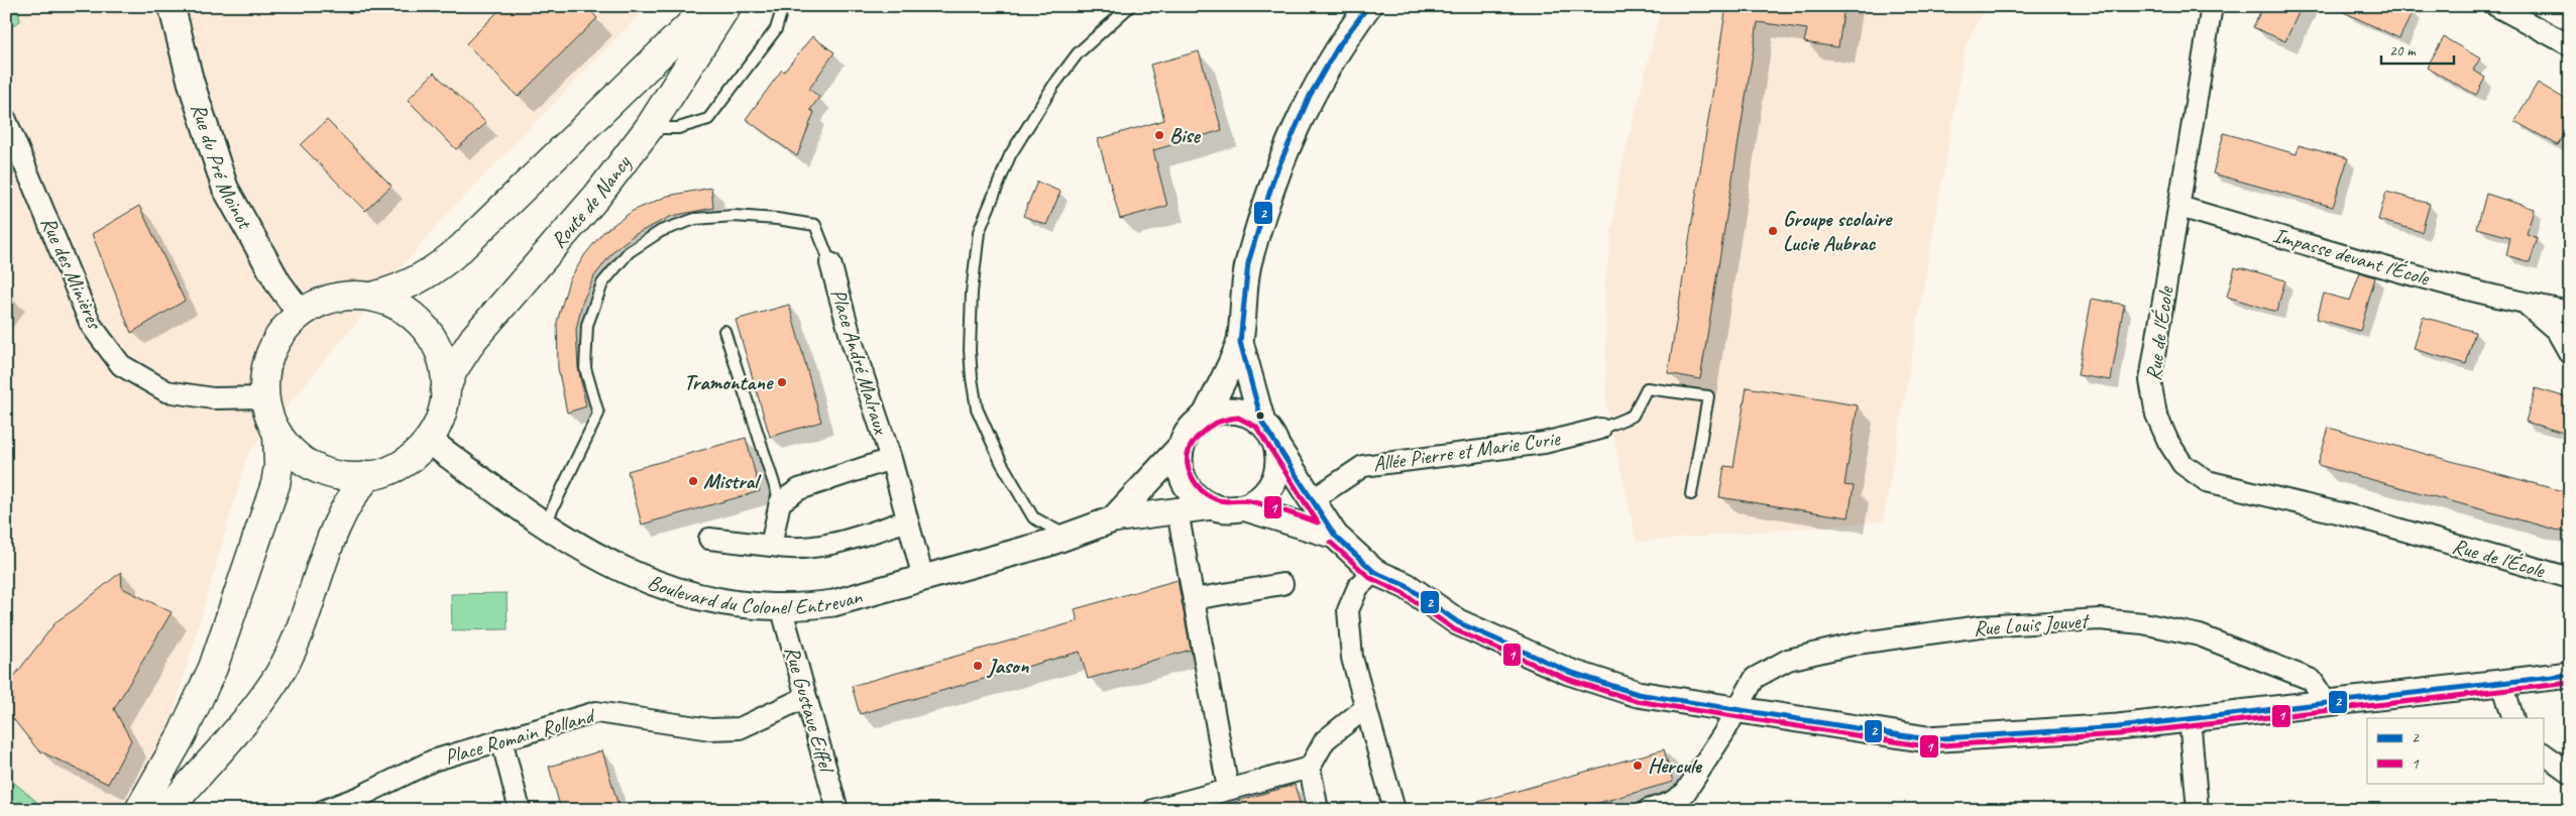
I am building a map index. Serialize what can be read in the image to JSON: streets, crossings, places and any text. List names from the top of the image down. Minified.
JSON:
{"streets":{"main road":["Route de Nancy"],"street":["Rue du Pré Moinot","Impasse devant l'École","Rue des Minières","Rue de l'École","Place André Malraux","Allée Pierre et Marie Curie","Boulevard du Colonel Entrevan","Rue Louis Jouvet","Rue Gustave Eiffel","Place Romain Rolland"]},"crossings":[["Rue du Pré Moinot","Route de Nancy"],["Rue du Pré Moinot","Rue des Minières"],["Rue du Pré Moinot","Boulevard du Colonel Entrevan"],["Route de Nancy","Rue des Minières"],["Route de Nancy","Boulevard du Colonel Entrevan"],["Impasse devant l'École","Rue de l'École"],["Rue des Minières","Boulevard du Colonel Entrevan"],["Place André Malraux","Boulevard du Colonel Entrevan"],["Boulevard du Colonel Entrevan","Rue Gustave Eiffel"],["Rue Gustave Eiffel","Place Romain Rolland"]],"places":["Bise","Groupe scolaire Lucie Aubrac","Tramontane","Mistral","Jason","Hercule"],"lines":["transit line 2","transit line 1"],"legend":["2","1"],"scale_bar":"20 m"}
